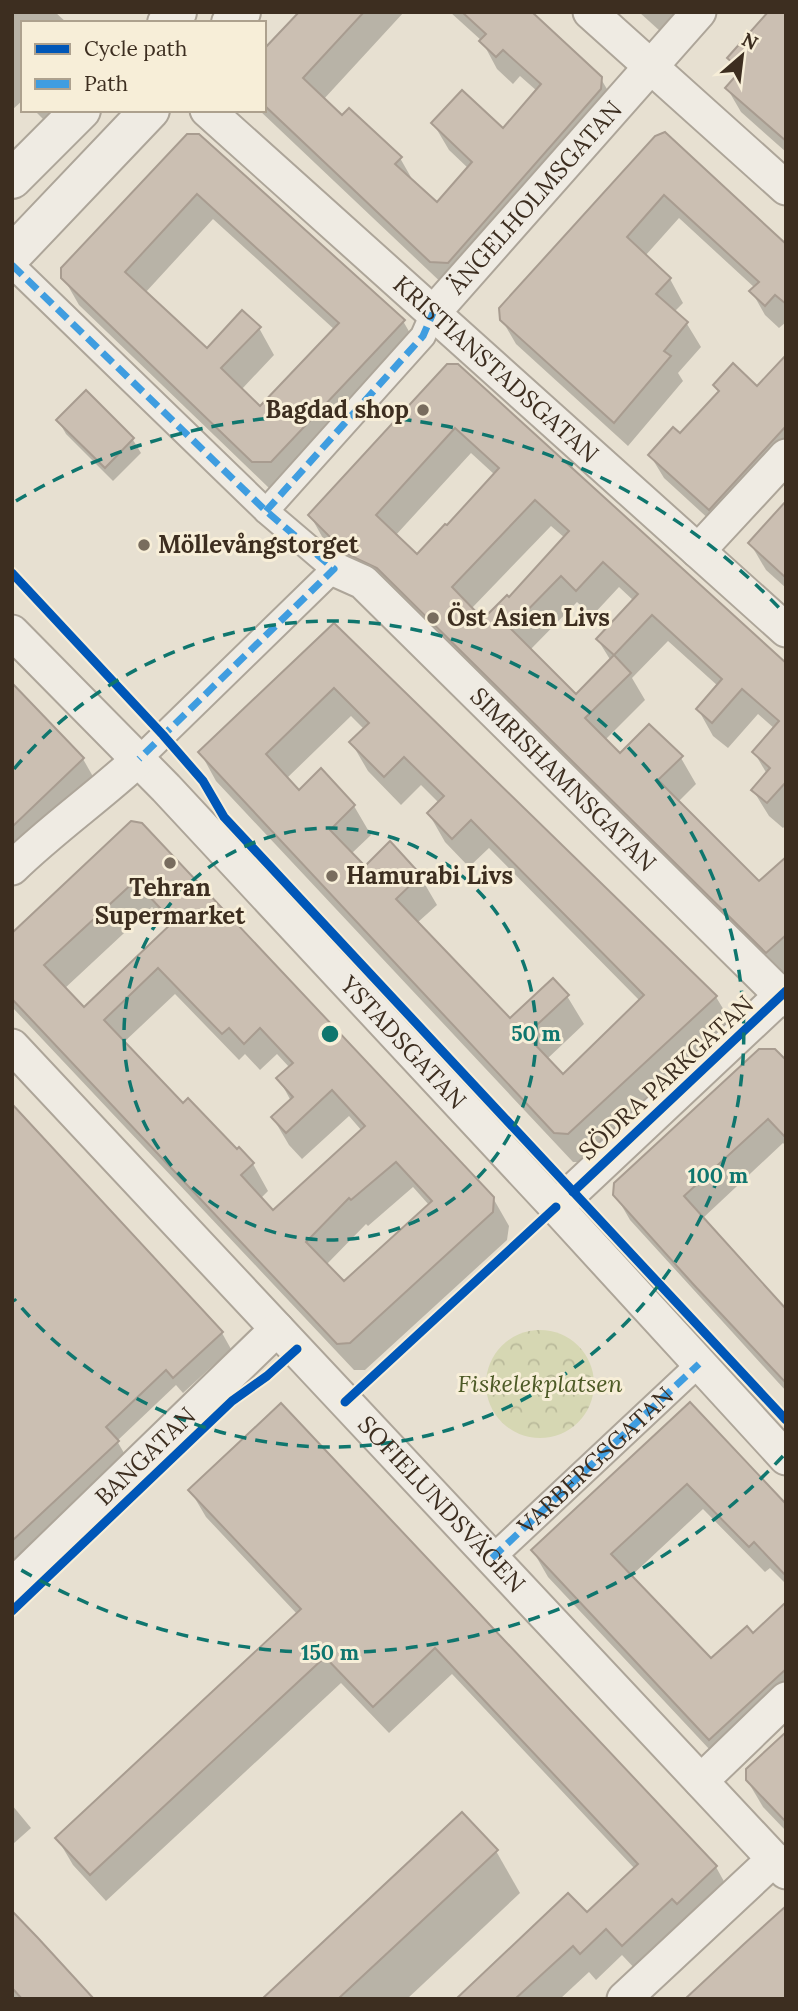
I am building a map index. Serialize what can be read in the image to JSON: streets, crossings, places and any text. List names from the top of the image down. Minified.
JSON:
{"streets":{"street":["ÄNGELHOLMSGATAN","KRISTIANSTADSGATAN","SIMRISHAMNSGATAN","YSTADSGATAN","SÖDRA PARKGATAN","BANGATAN","VARBERGSGATAN","SOFIELUNDSVÄGEN"]},"crossings":[["ÄNGELHOLMSGATAN","KRISTIANSTADSGATAN"],["SIMRISHAMNSGATAN","SÖDRA PARKGATAN"],["YSTADSGATAN","SÖDRA PARKGATAN"],["YSTADSGATAN","VARBERGSGATAN"],["BANGATAN","SOFIELUNDSVÄGEN"],["VARBERGSGATAN","SOFIELUNDSVÄGEN"]],"parks":["Fiskelekplatsen"],"places":["Bagdad shop","Möllevångstorget","Öst Asien Livs","Tehran Supermarket","Hamurabi Livs"],"legend":["Cycle path","Path"],"north":"top right","rings":["50 m","100 m","150 m"]}
